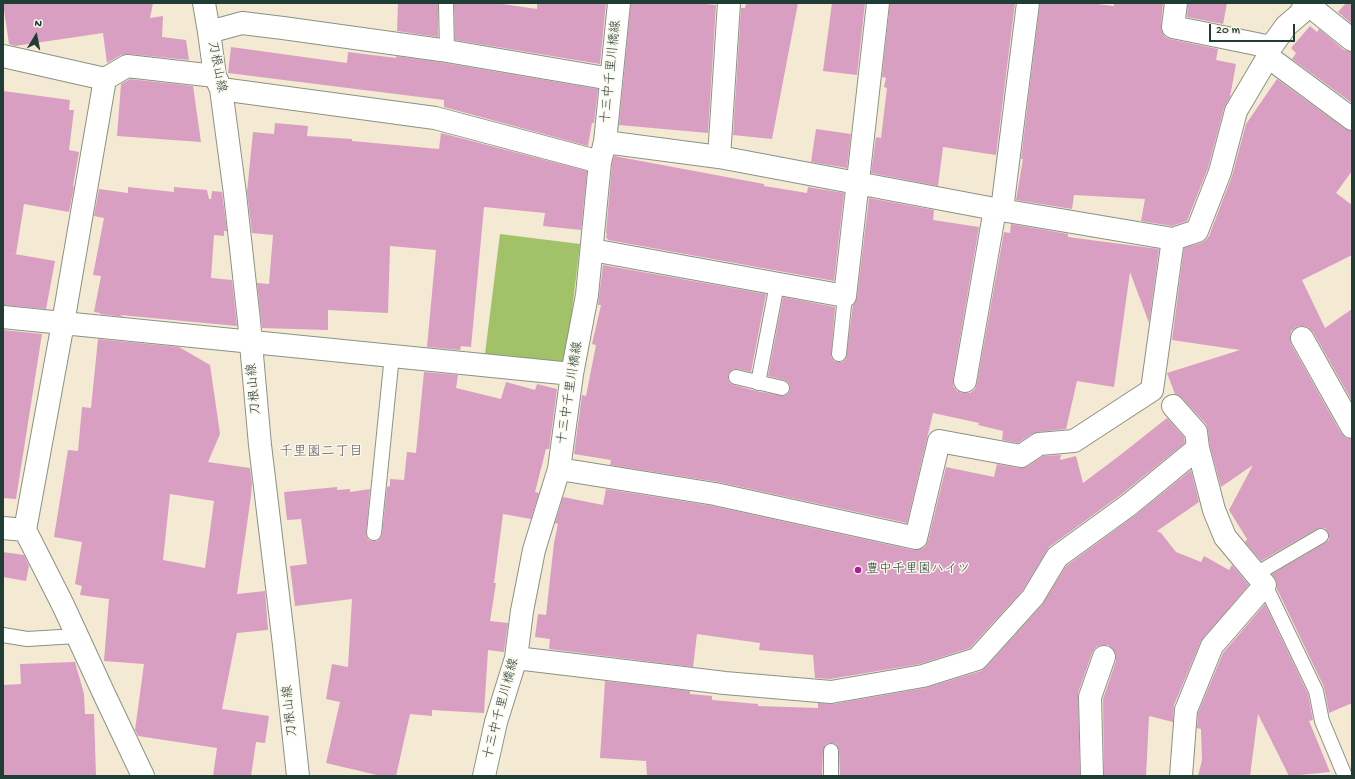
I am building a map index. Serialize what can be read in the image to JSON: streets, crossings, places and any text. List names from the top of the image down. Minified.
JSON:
{"streets":{"street":["刀根山線","十三中千里川橋線"]},"districts":["千里園二丁目"],"places":["豊中千里園ハイツ"],"scale_bar":"20 m","north":"top"}
